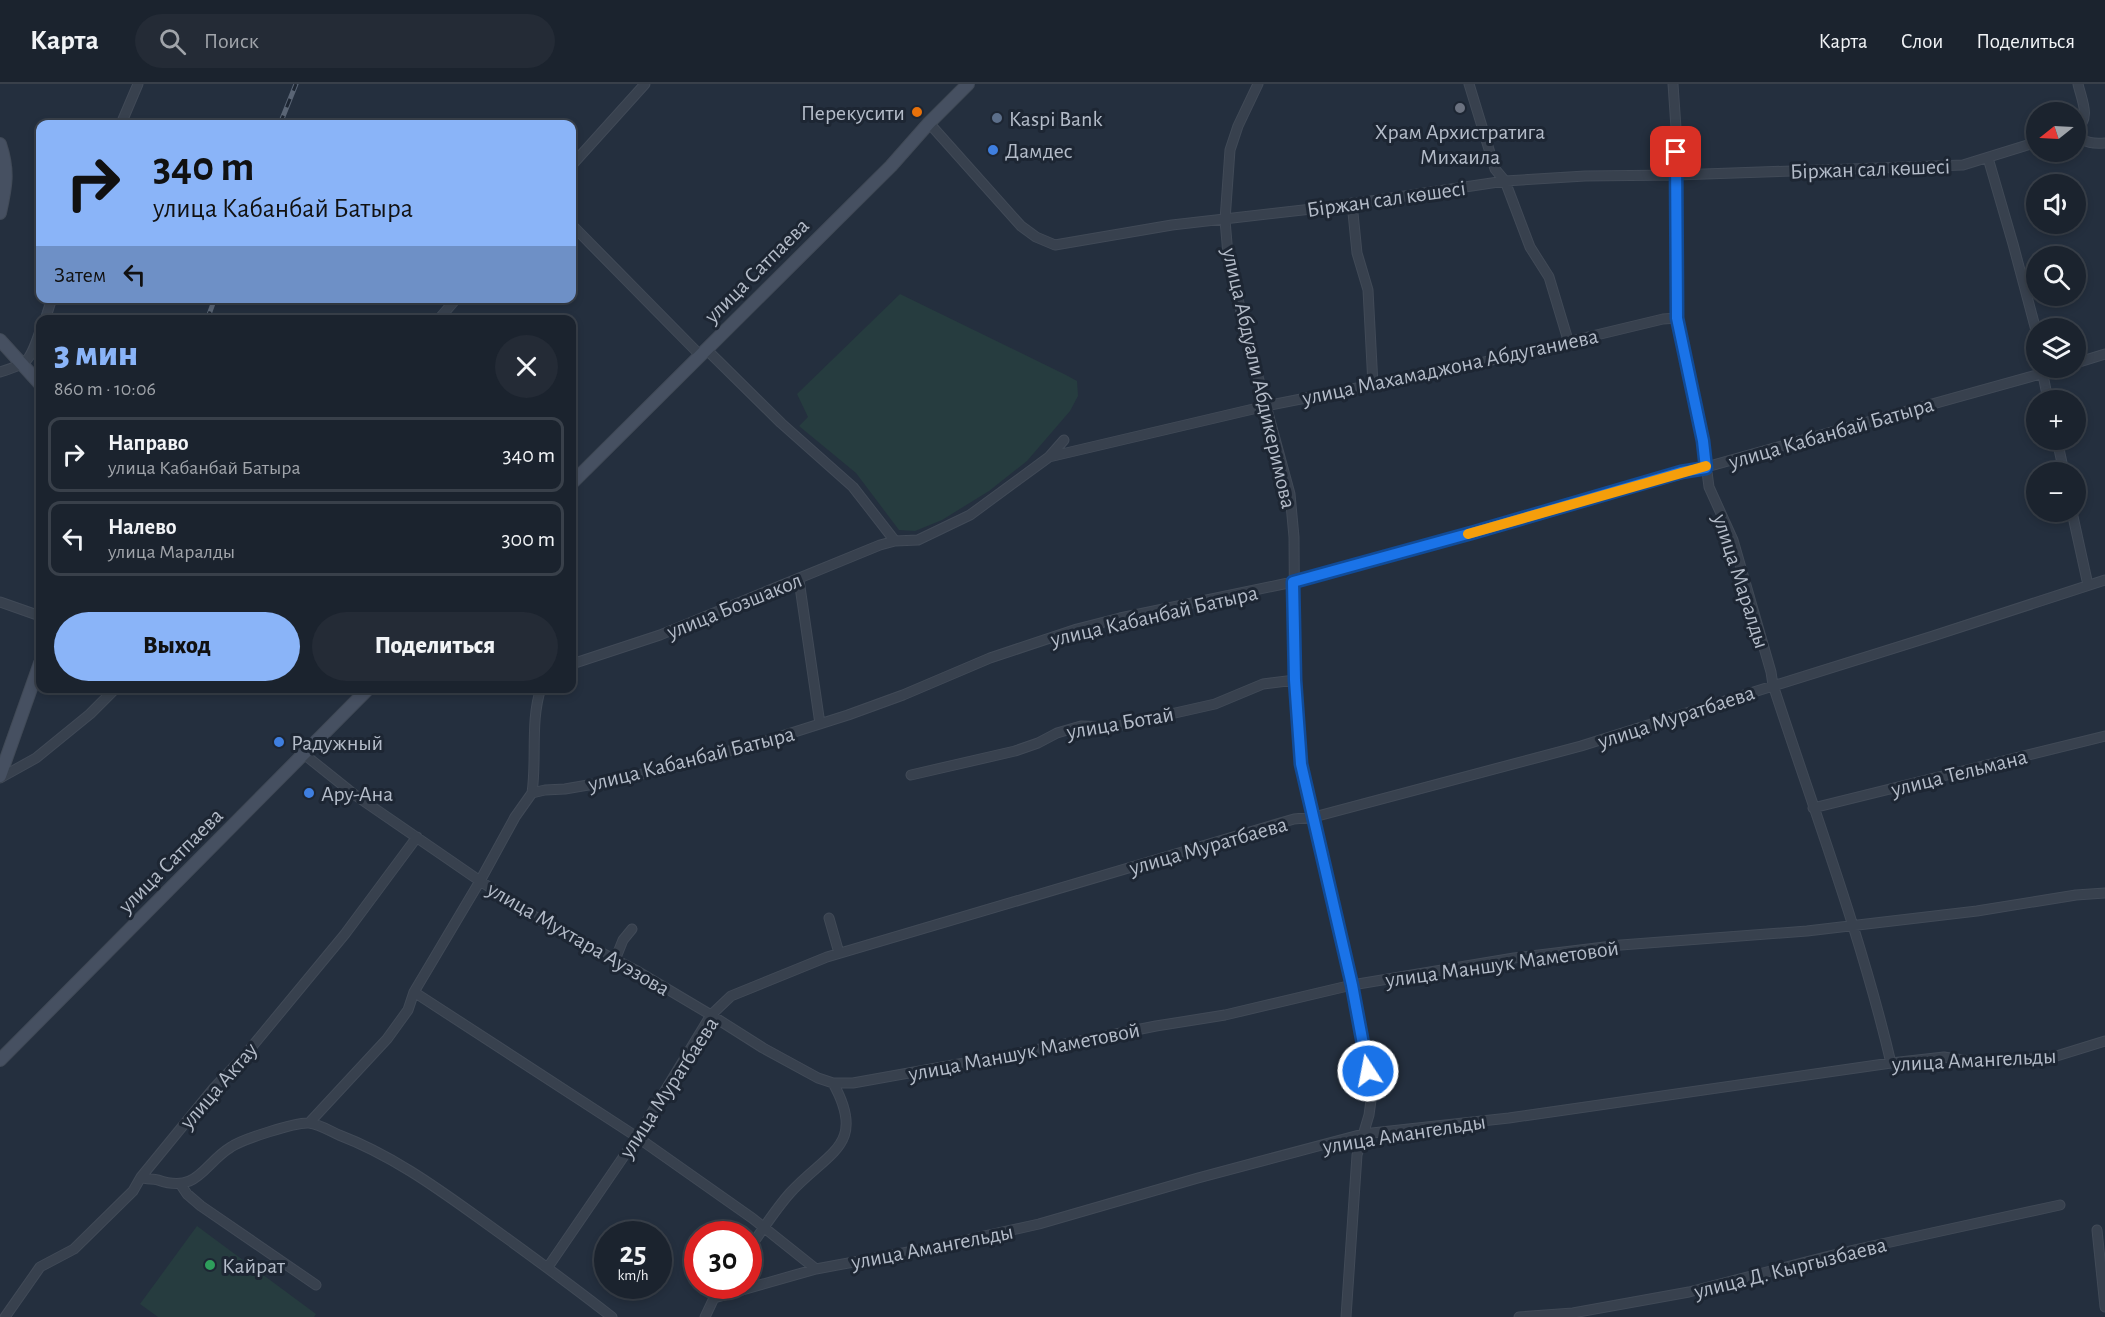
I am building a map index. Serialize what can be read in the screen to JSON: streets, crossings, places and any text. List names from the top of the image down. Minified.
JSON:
{"streets":{"street":["Біржан сал көшесі","улица Сатпаева","улица Махамаджона Абдуганиева","улица Абдуали Абдикеримова","улица Кабанбай Батыра","улица Маралды","улица Бозшакол","улица Муратбаева","улица Ботай","улица Тельмана","улица Мухтара Ауэзова","улица Маншук Маметовой","улица Амангельды","улица Актау","улица Д. Кыргызбаева"]},"crossings":[["Біржан сал көшесі","улица Сатпаева"],["Біржан сал көшесі","улица Абдуали Абдикеримова"],["Біржан сал көшесі","улица Маралды"],["улица Сатпаева","улица Мухтара Ауэзова"],["улица Махамаджона Абдуганиева","улица Абдуали Абдикеримова"],["улица Махамаджона Абдуганиева","улица Маралды"],["улица Махамаджона Абдуганиева","улица Бозшакол"],["улица Абдуали Абдикеримова","улица Кабанбай Батыра"],["улица Абдуали Абдикеримова","улица Муратбаева"],["улица Абдуали Абдикеримова","улица Ботай"],["улица Абдуали Абдикеримова","улица Маншук Маметовой"],["улица Абдуали Абдикеримова","улица Амангельды"],["улица Кабанбай Батыра","улица Маралды"],["улица Маралды","улица Муратбаева"],["улица Маралды","улица Тельмана"],["улица Маралды","улица Маншук Маметовой"],["улица Маралды","улица Амангельды"],["улица Муратбаева","улица Мухтара Ауэзова"],["улица Мухтара Ауэзова","улица Маншук Маметовой"],["улица Мухтара Ауэзова","улица Актау"]],"places":["Храм Архистратига Михаила","Перекусити","Kaspi Bank","Дамдес","Радужный","Ару-Ана","Кайрат"],"north":"left","page":{"header":"Карта","search":"Поиск","nav":["Карта","Слои","Поделиться"],"map_buttons":["+","−"],"turn":["340 m","улица Кабанбай Батыра"],"then":"Затем","heading":["3 мин","860 m · 10:06"],"list":[{"name":"Направо","note":"улица Кабанбай Батыра","value":"340 m"},{"name":"Налево","note":"улица Маралды","value":"300 m"}],"buttons":["Выход","Поделиться"],"speed":"25 km/h","limit":"30"}}
